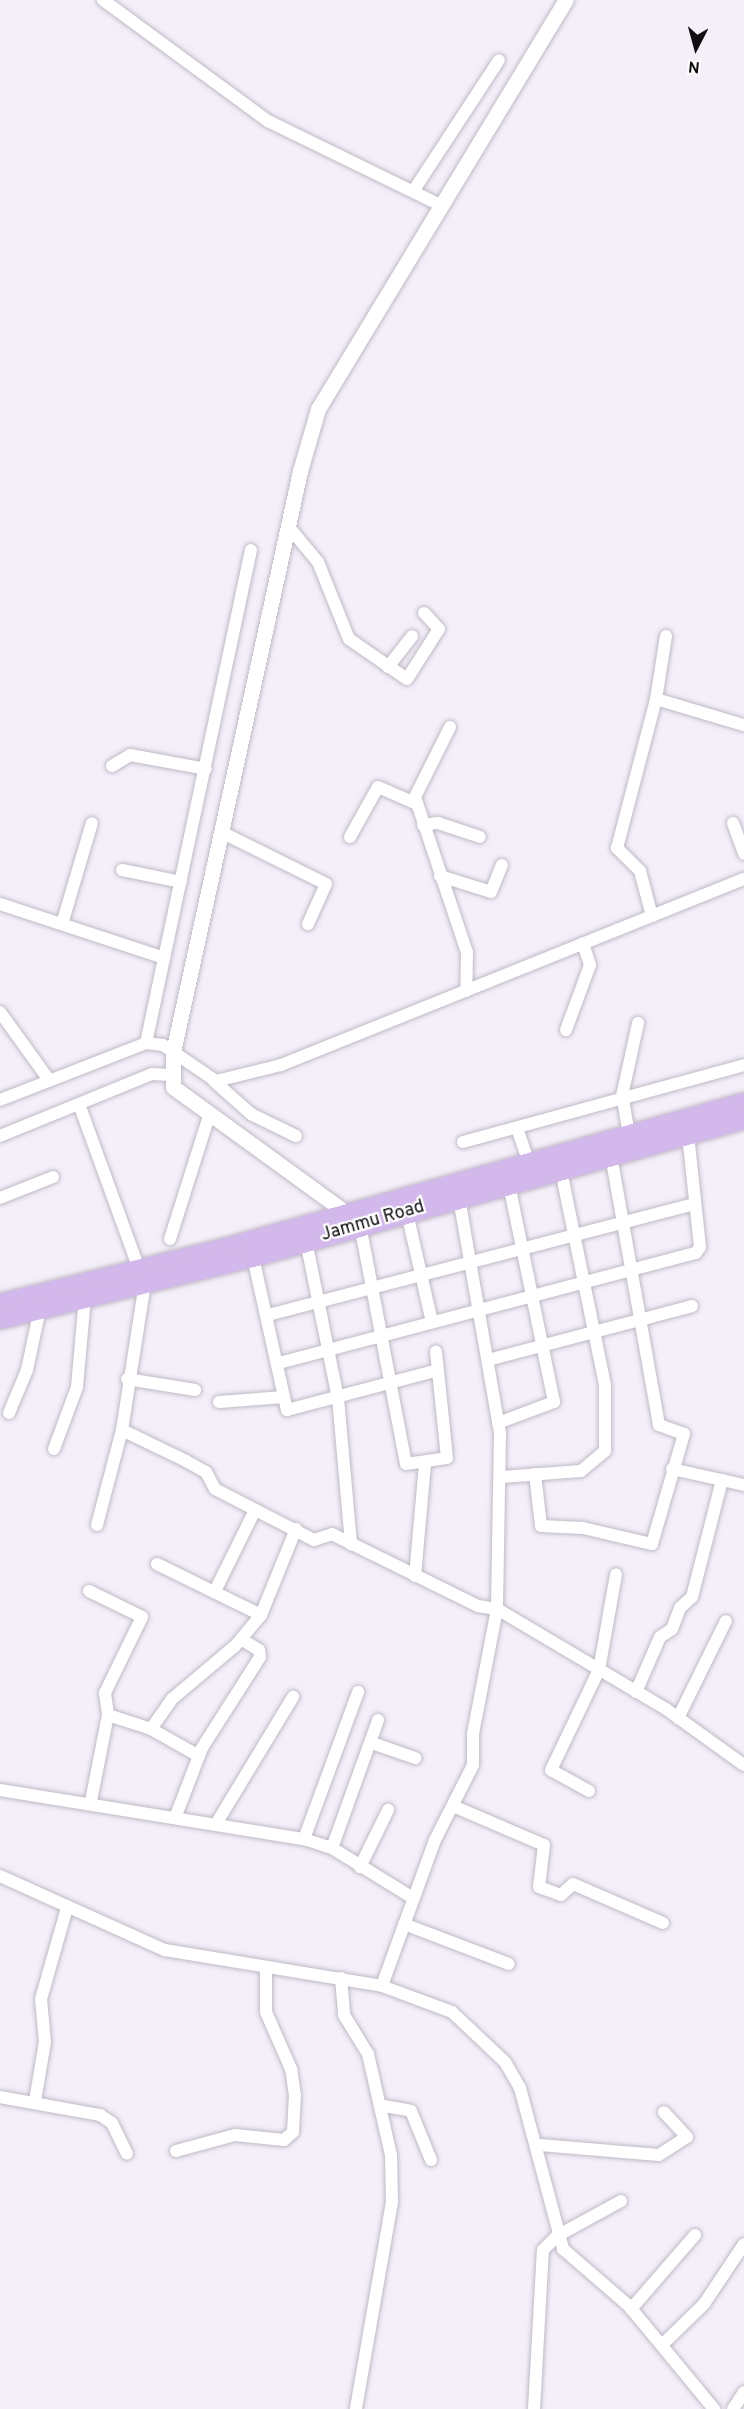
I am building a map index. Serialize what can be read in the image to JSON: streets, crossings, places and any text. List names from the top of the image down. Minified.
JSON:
{"streets":{"main road":["Jammu Road"]},"north":"bottom"}
